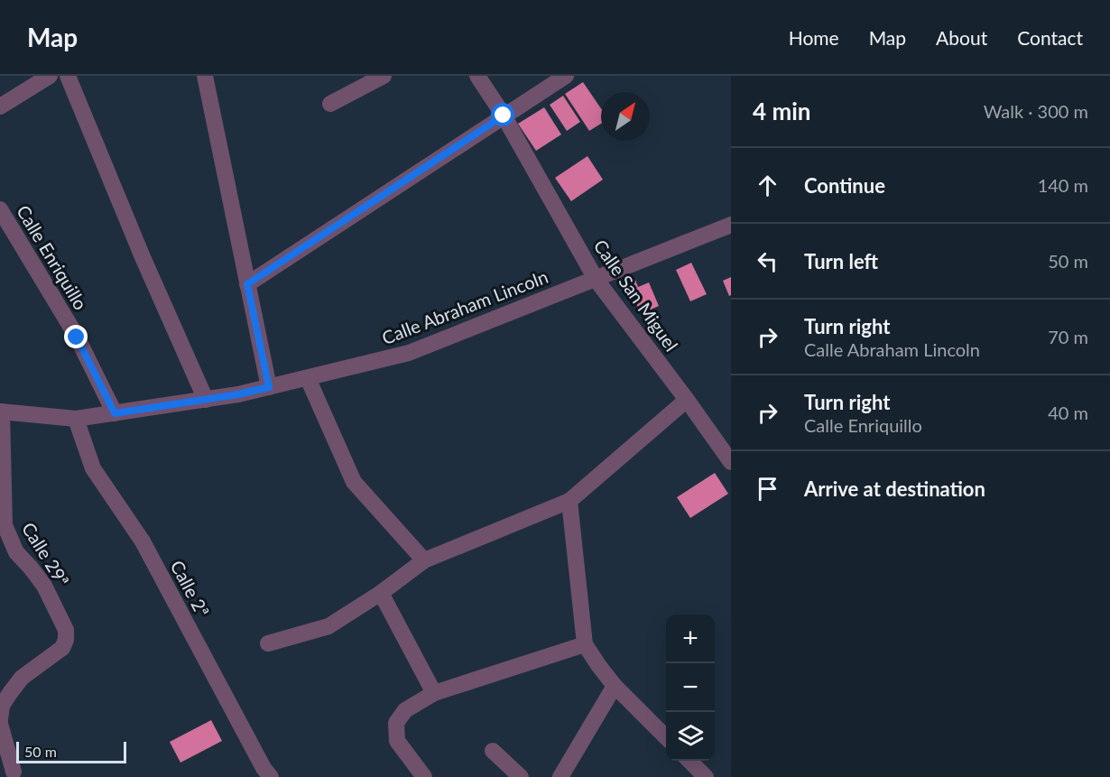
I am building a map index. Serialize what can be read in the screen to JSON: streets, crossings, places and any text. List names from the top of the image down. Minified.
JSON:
{"streets":{"street":["Calle Enriquillo","Calle San Miguel","Calle Abraham Lincoln","Calle 29ª","Calle 2ª"]},"crossings":[["Calle Enriquillo","Calle Abraham Lincoln"],["Calle San Miguel","Calle Abraham Lincoln"],["Calle Abraham Lincoln","Calle 29ª"],["Calle Abraham Lincoln","Calle 2ª"]],"scale_bar":"50 m","north":"top right","page":{"header":"Map","nav":["Home","Map","About","Contact"],"heading":["4 min","Walk · 300 m"],"list":[["Continue","140 m"],["Turn left","50 m"],["Turn right","Calle Abraham Lincoln","70 m"],["Turn right","Calle Enriquillo","40 m"],"Arrive at destination"],"map_buttons":["+","−"],"scale":"50 m"}}
